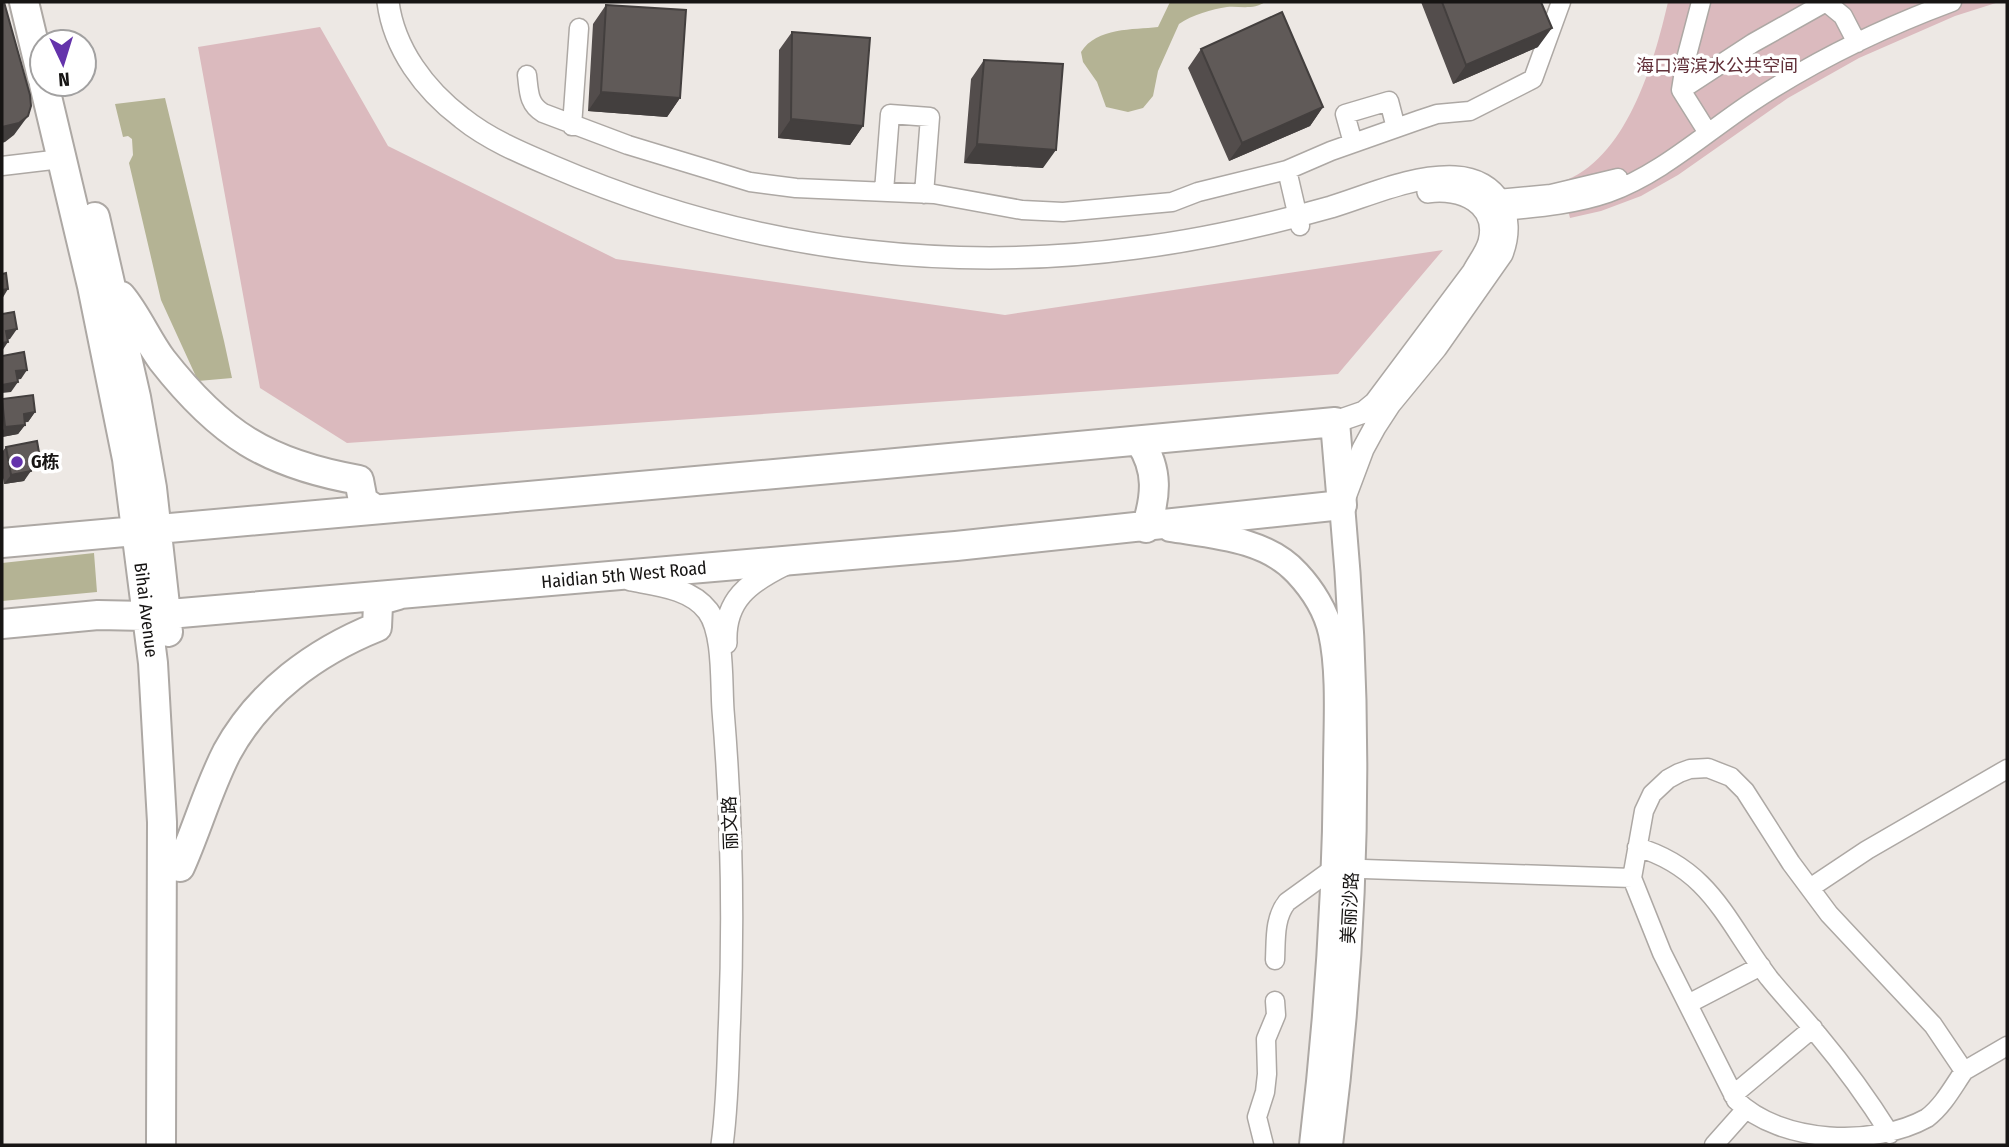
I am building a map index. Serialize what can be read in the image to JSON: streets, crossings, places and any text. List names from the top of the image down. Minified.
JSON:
{"streets":{"main road":["Haidian 5th West Road","Bihai Avenue","美丽沙路"],"street":["丽文路"]},"crossings":[["Haidian 5th West Road","Bihai Avenue"],["Haidian 5th West Road","丽文路"]],"parks":["海口湾滨水公共空间"],"places":["G栋"],"north":"bottom"}
